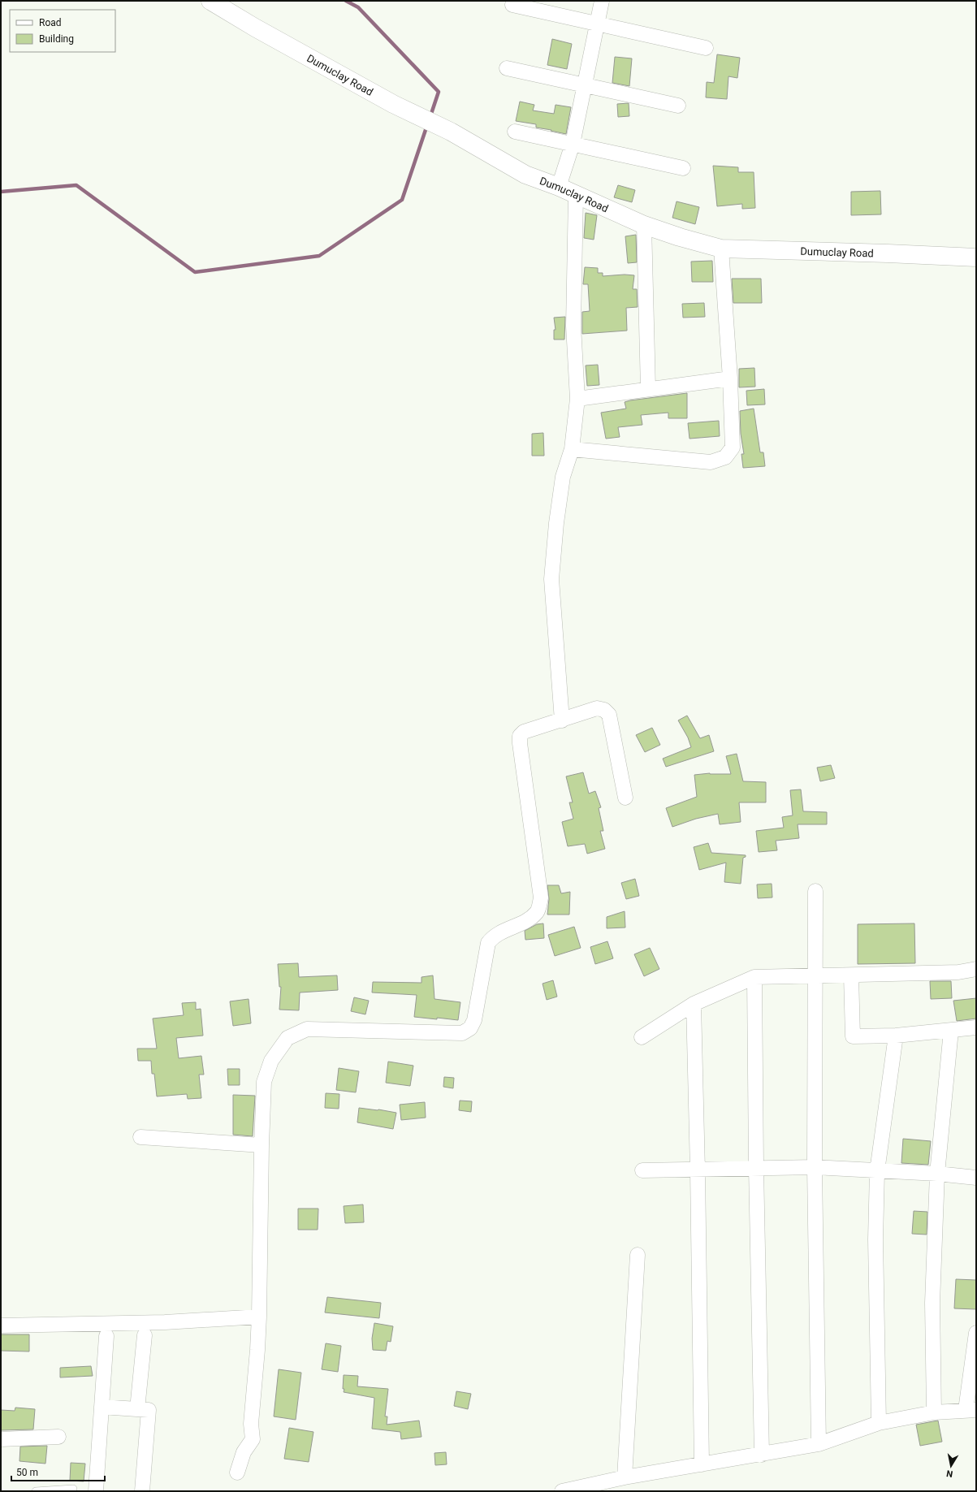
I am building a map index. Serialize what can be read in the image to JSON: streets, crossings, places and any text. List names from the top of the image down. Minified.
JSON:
{"streets":{"street":["Dumuclay Road"]},"legend":["Road","Building"],"scale_bar":"50 m","north":"bottom"}
